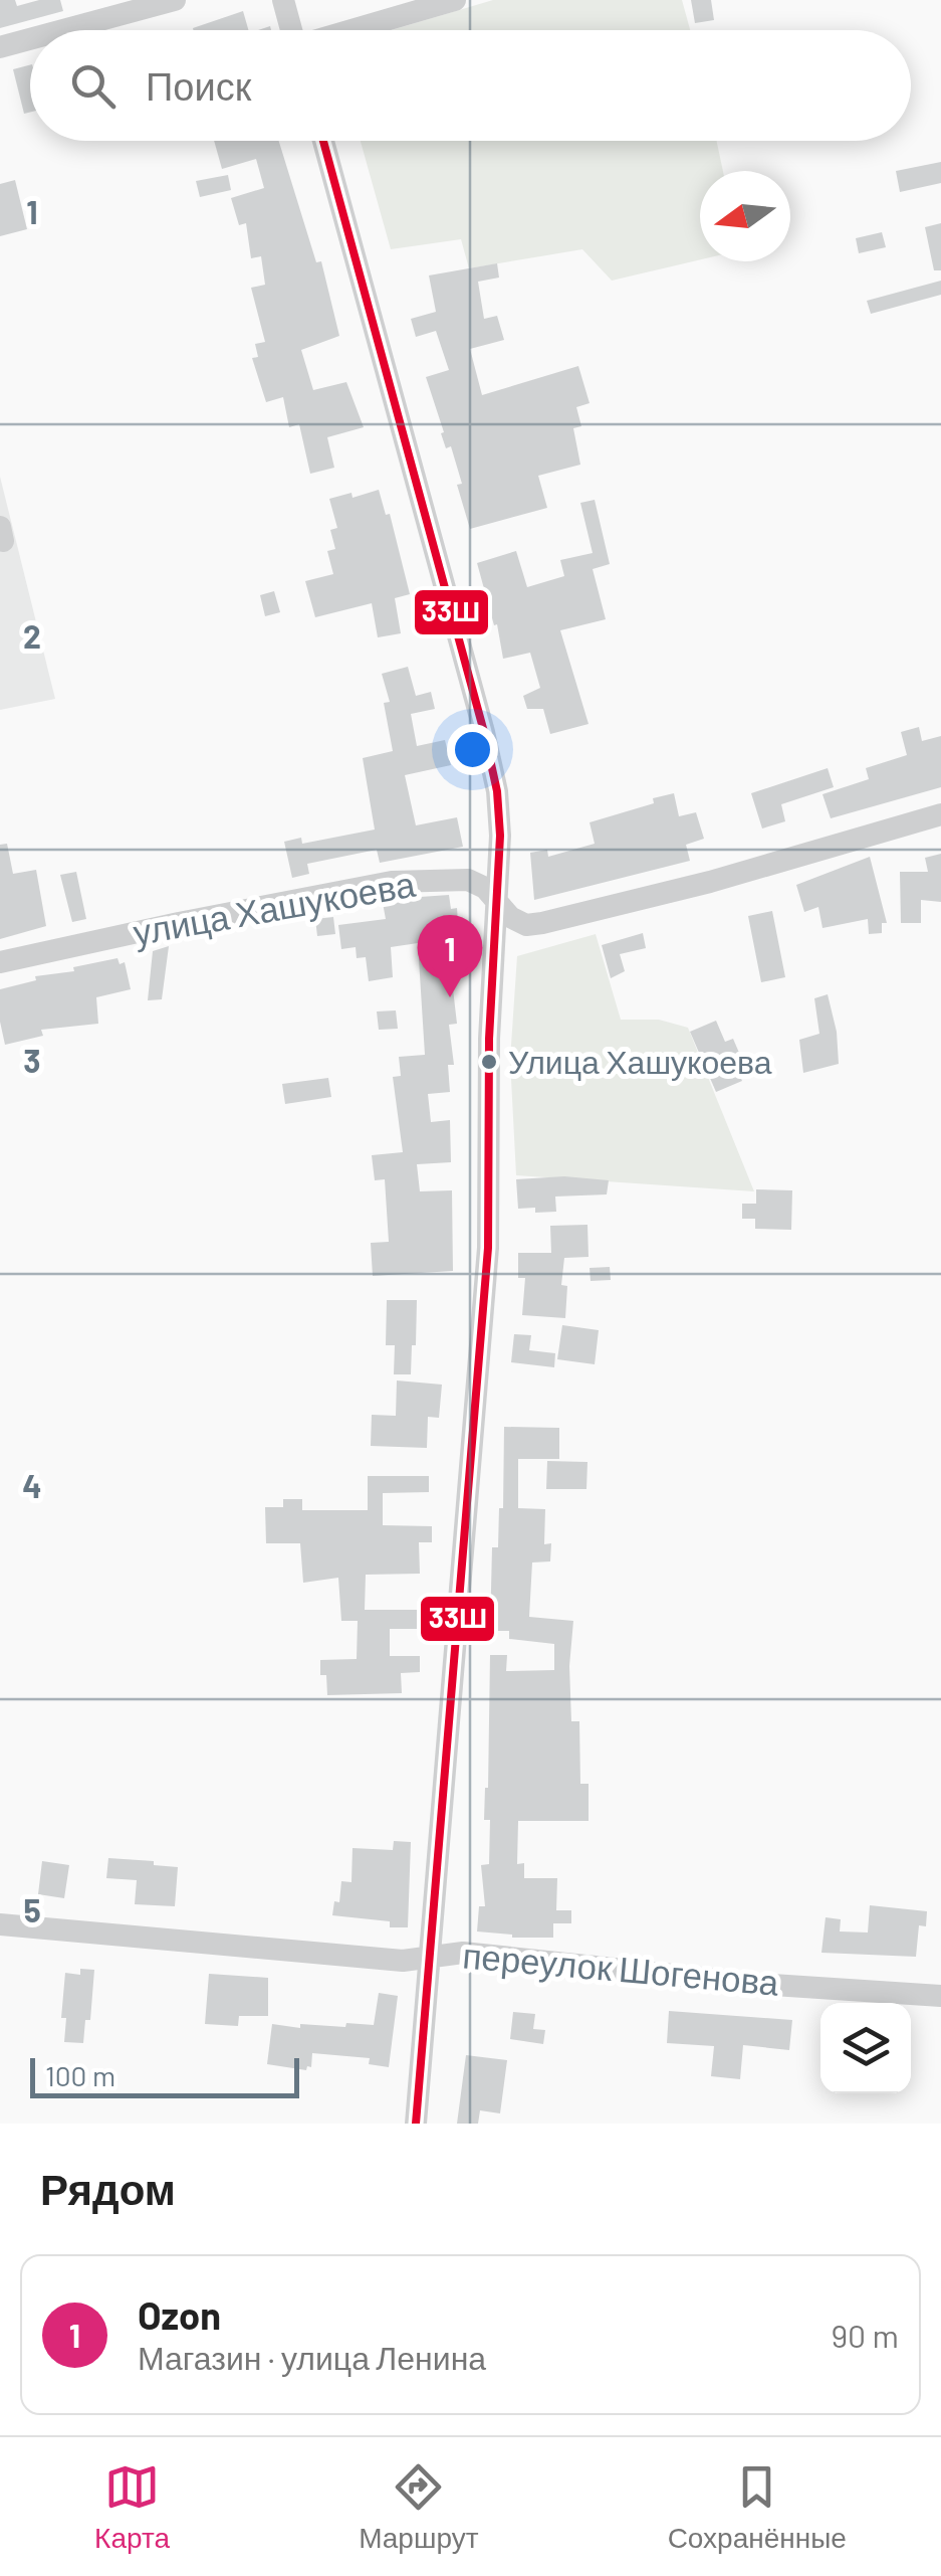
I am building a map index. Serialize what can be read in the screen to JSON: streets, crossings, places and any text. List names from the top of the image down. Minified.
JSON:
{"streets":{"street":["улица Хашукоева","переулок Шогенова"]},"places":["Улица Хашукоева"],"lines":["transit line 33Ш"],"scale_bar":"100 m","north":"left","page":{"search":"Поиск","pins":"1","scale":"100 m","heading":"Рядом","list":[{"mark":"1","name":"Ozon","note":"Магазин · улица Ленина","value":"90 m"}],"nav":["Карта","Маршрут","Сохранённые"]},"grid":{"rows":["1","2","3","4","5"]}}
